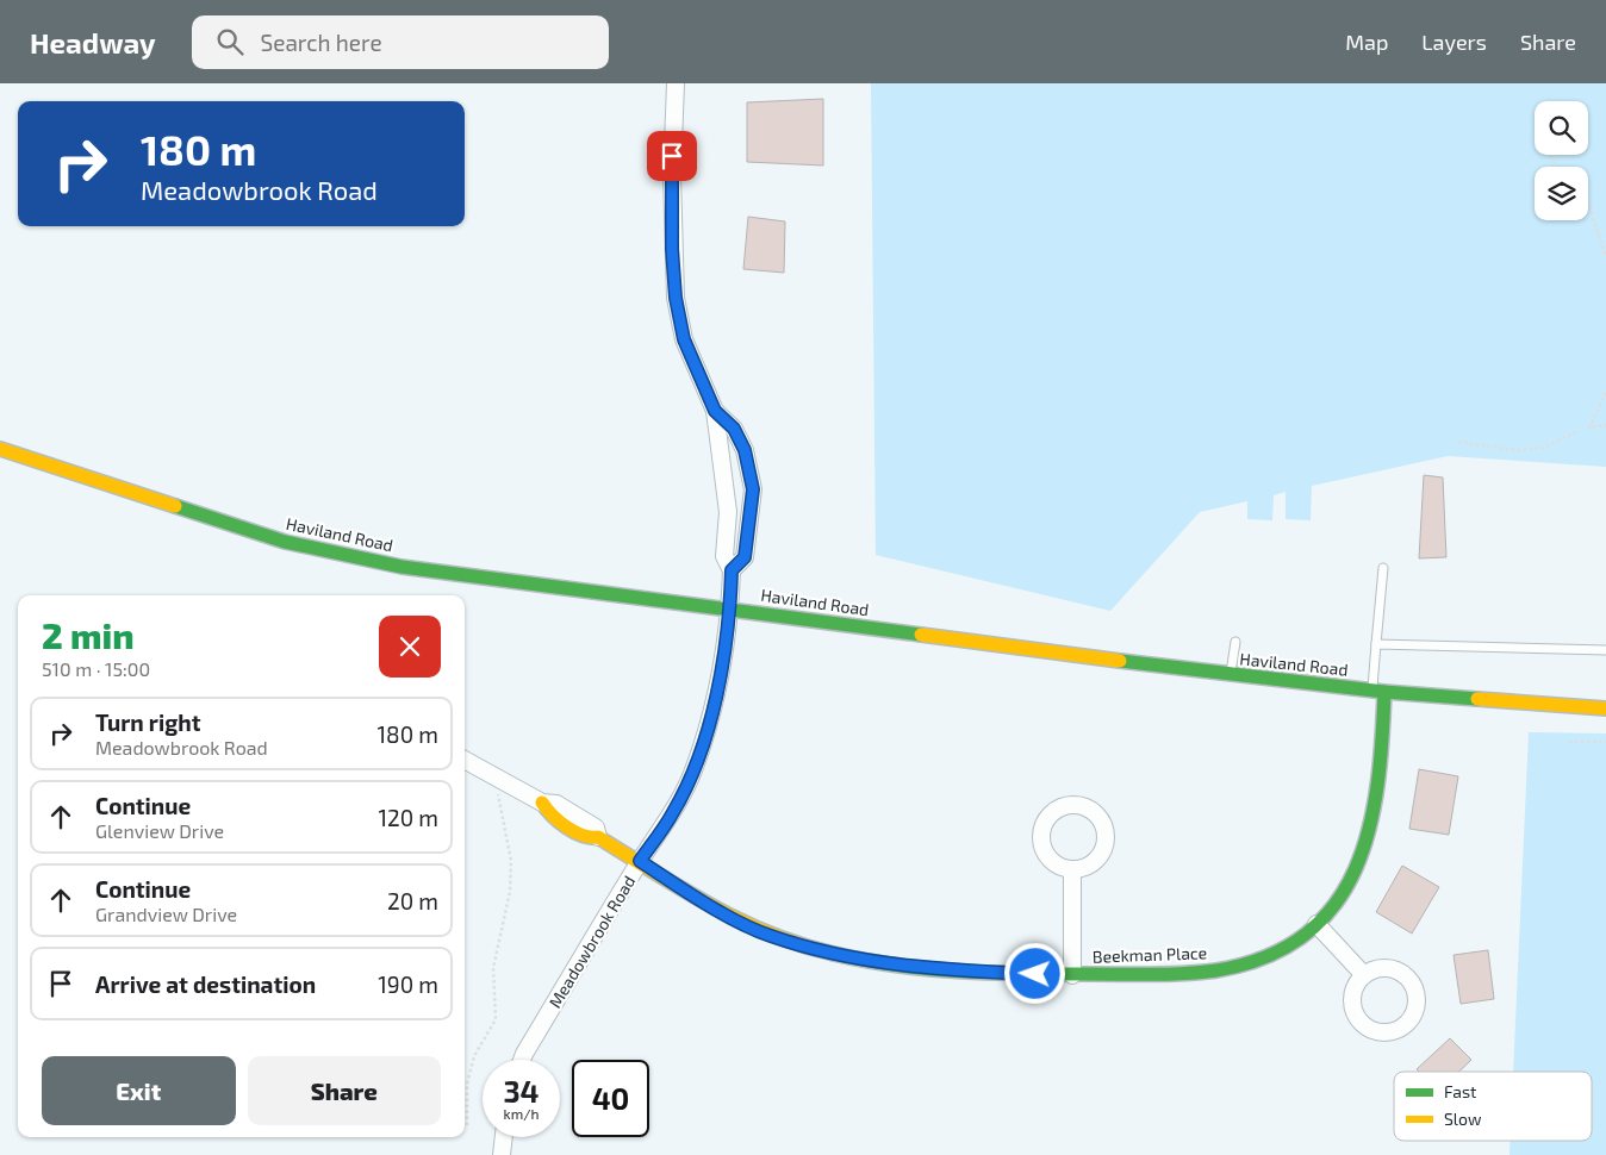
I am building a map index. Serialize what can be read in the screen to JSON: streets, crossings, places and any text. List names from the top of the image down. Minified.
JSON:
{"streets":{"street":["Haviland Road","Meadowbrook Road","Beekman Place"]},"crossings":[["Haviland Road","Meadowbrook Road"],["Haviland Road","Beekman Place"],["Meadowbrook Road","Beekman Place"]],"legend":["Fast","Slow"],"page":{"header":"Headway","search":"Search here","nav":["Map","Layers","Share"],"turn":["180 m","Meadowbrook Road"],"heading":["2 min","510 m · 15:00"],"list":[{"name":"Turn right","note":"Meadowbrook Road","value":"180 m"},{"name":"Continue","note":"Glenview Drive","value":"120 m"},{"name":"Continue","note":"Grandview Drive","value":"20 m"},{"name":"Arrive at destination","value":"190 m"}],"buttons":["Exit","Share"],"speed":"34 km/h","limit":"40"}}
